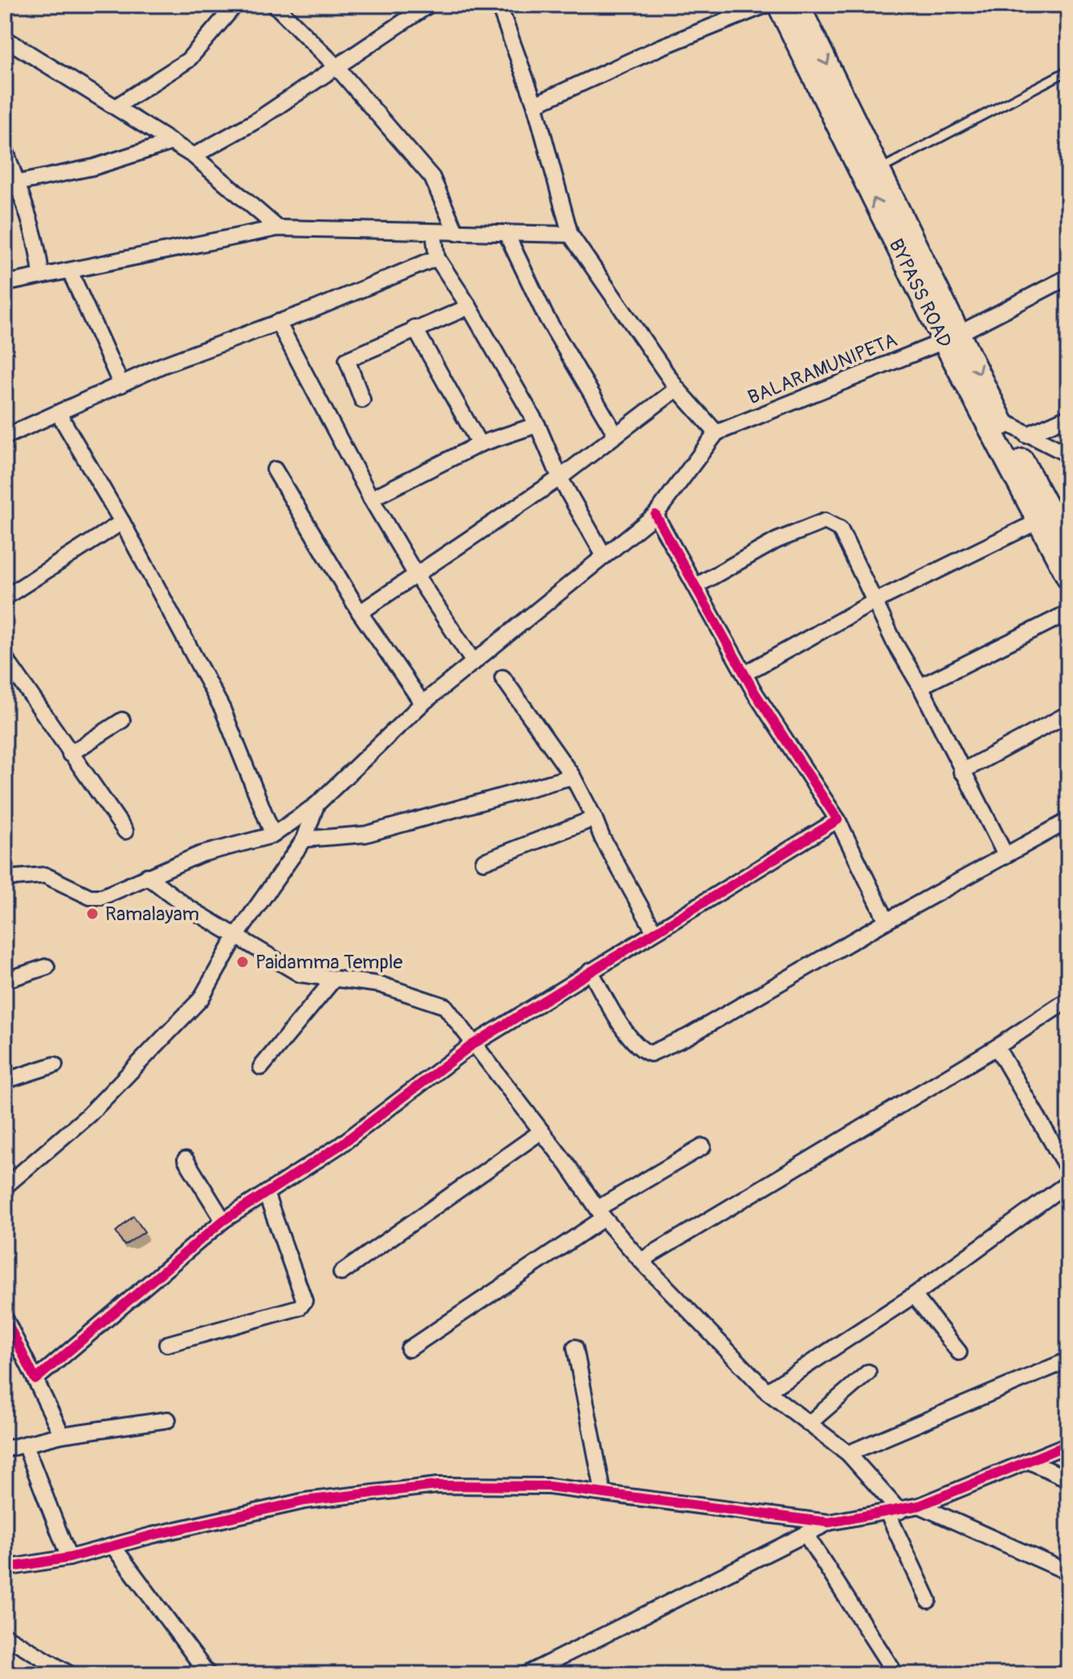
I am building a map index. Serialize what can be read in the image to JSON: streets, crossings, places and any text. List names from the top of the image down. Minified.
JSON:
{"streets":{"main road":["BYPASS ROAD"],"street":["BALARAMUNIPETA"]},"crossings":[["BYPASS ROAD","BALARAMUNIPETA"]],"places":["Ramalayam","Paidamma Temple"]}
